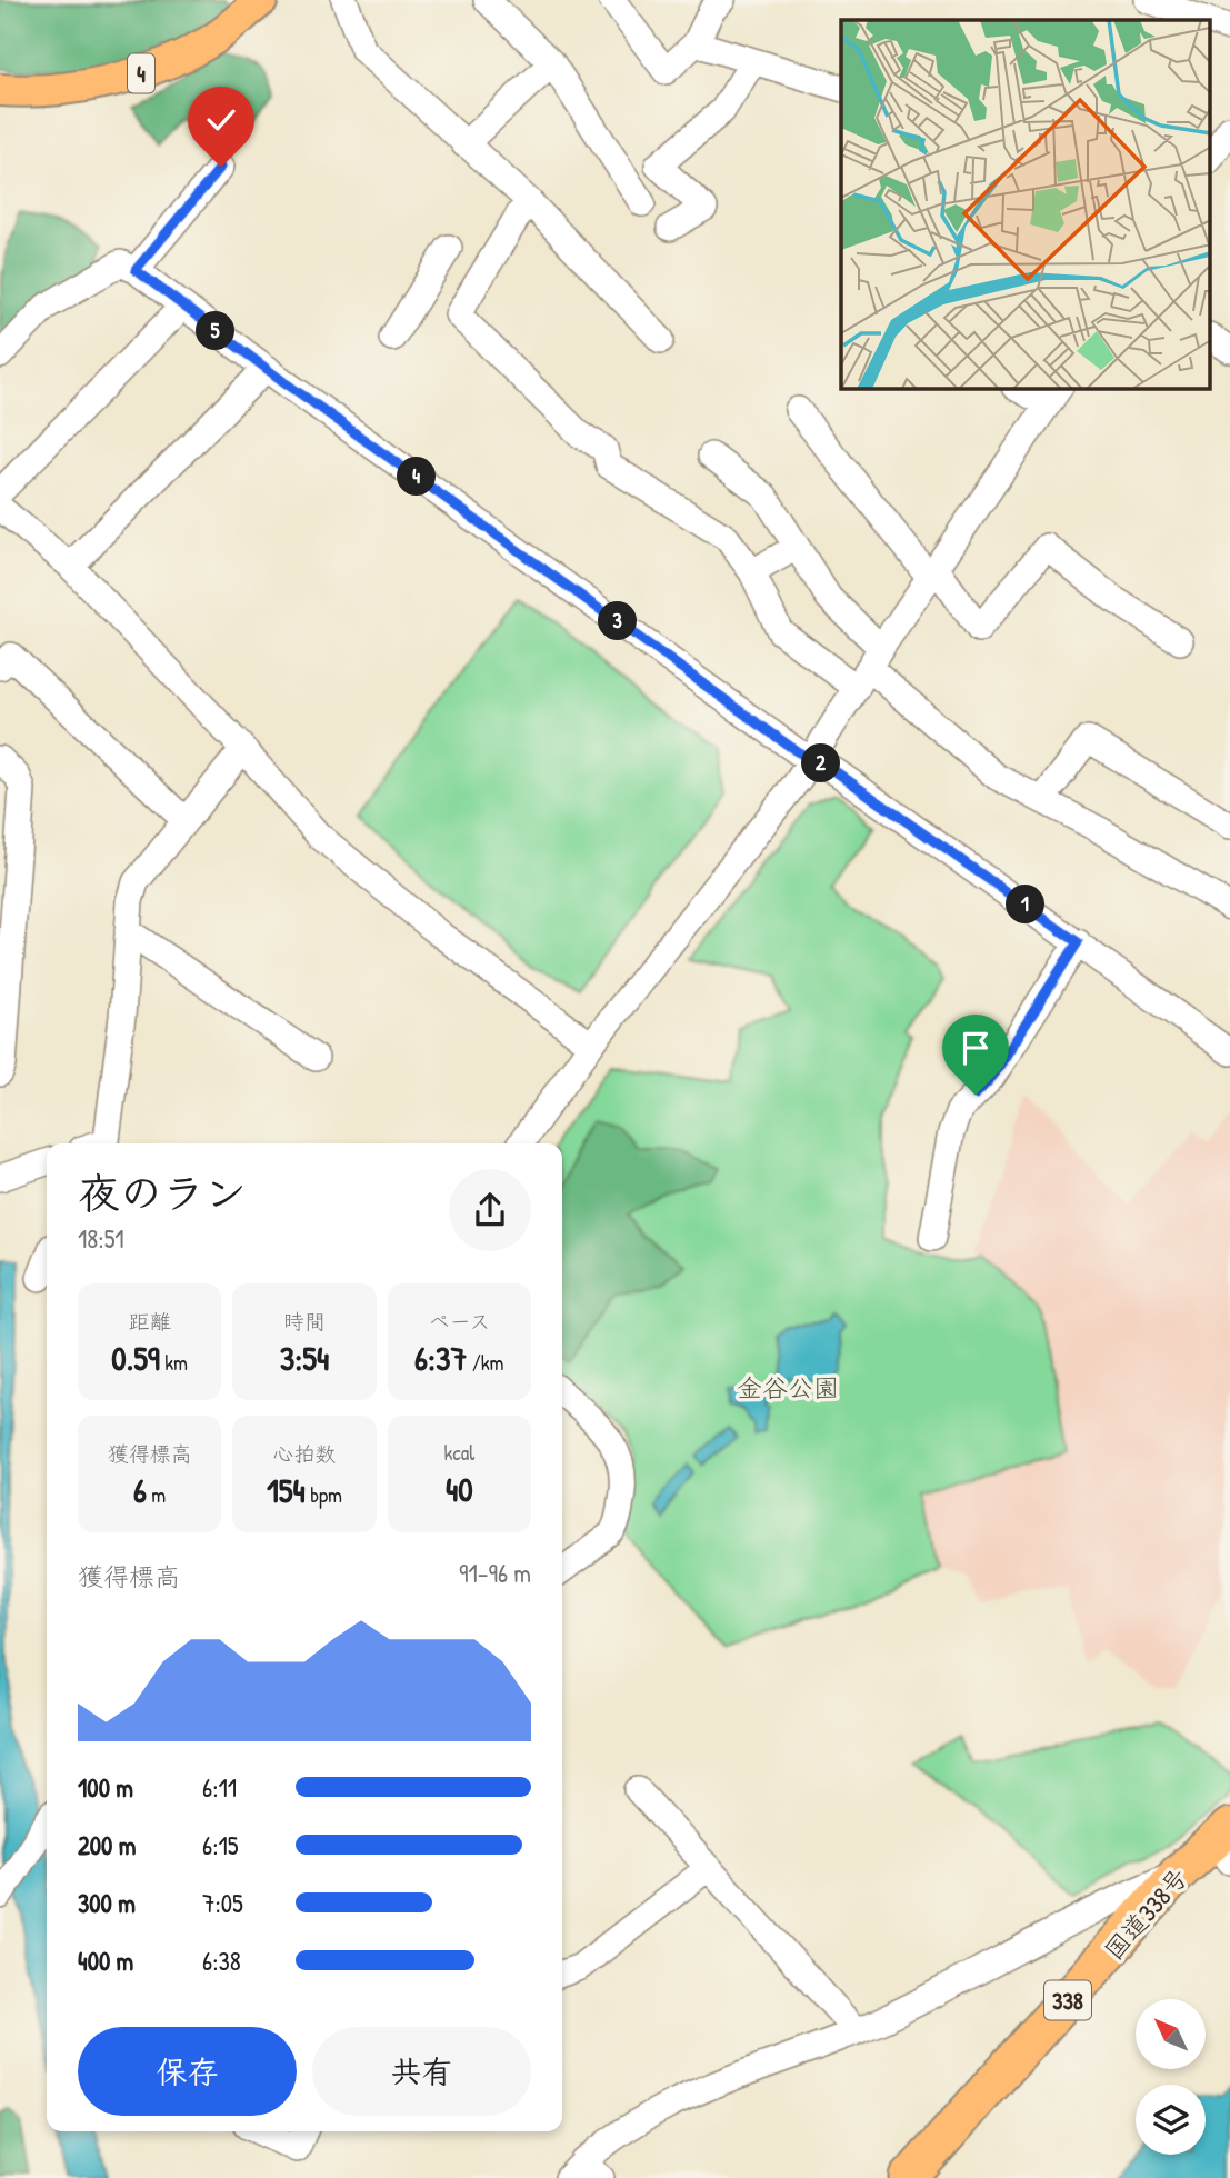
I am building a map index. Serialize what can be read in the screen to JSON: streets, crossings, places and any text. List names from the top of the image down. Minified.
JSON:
{"streets":{"highway":["国道338号","338"],"main road":["4"]},"parks":["金谷公園"],"north":"top left","page":{"pins":["5","4","3","2","1"],"heading":["夜のラン","18:51"],"stats":[["距離","0.59 km"],["時間","3:54"],["ペース","6:37 /km"],["獲得標高","6 m"],["心拍数","154 bpm"],["kcal","40"]],"chart":["獲得標高","91–96 m"],"list":[{"name":"100 m","note":"6:11"},{"name":"200 m","note":"6:15"},{"name":"300 m","note":"7:05"},{"name":"400 m","note":"6:38"}],"buttons":["保存","共有"]}}
